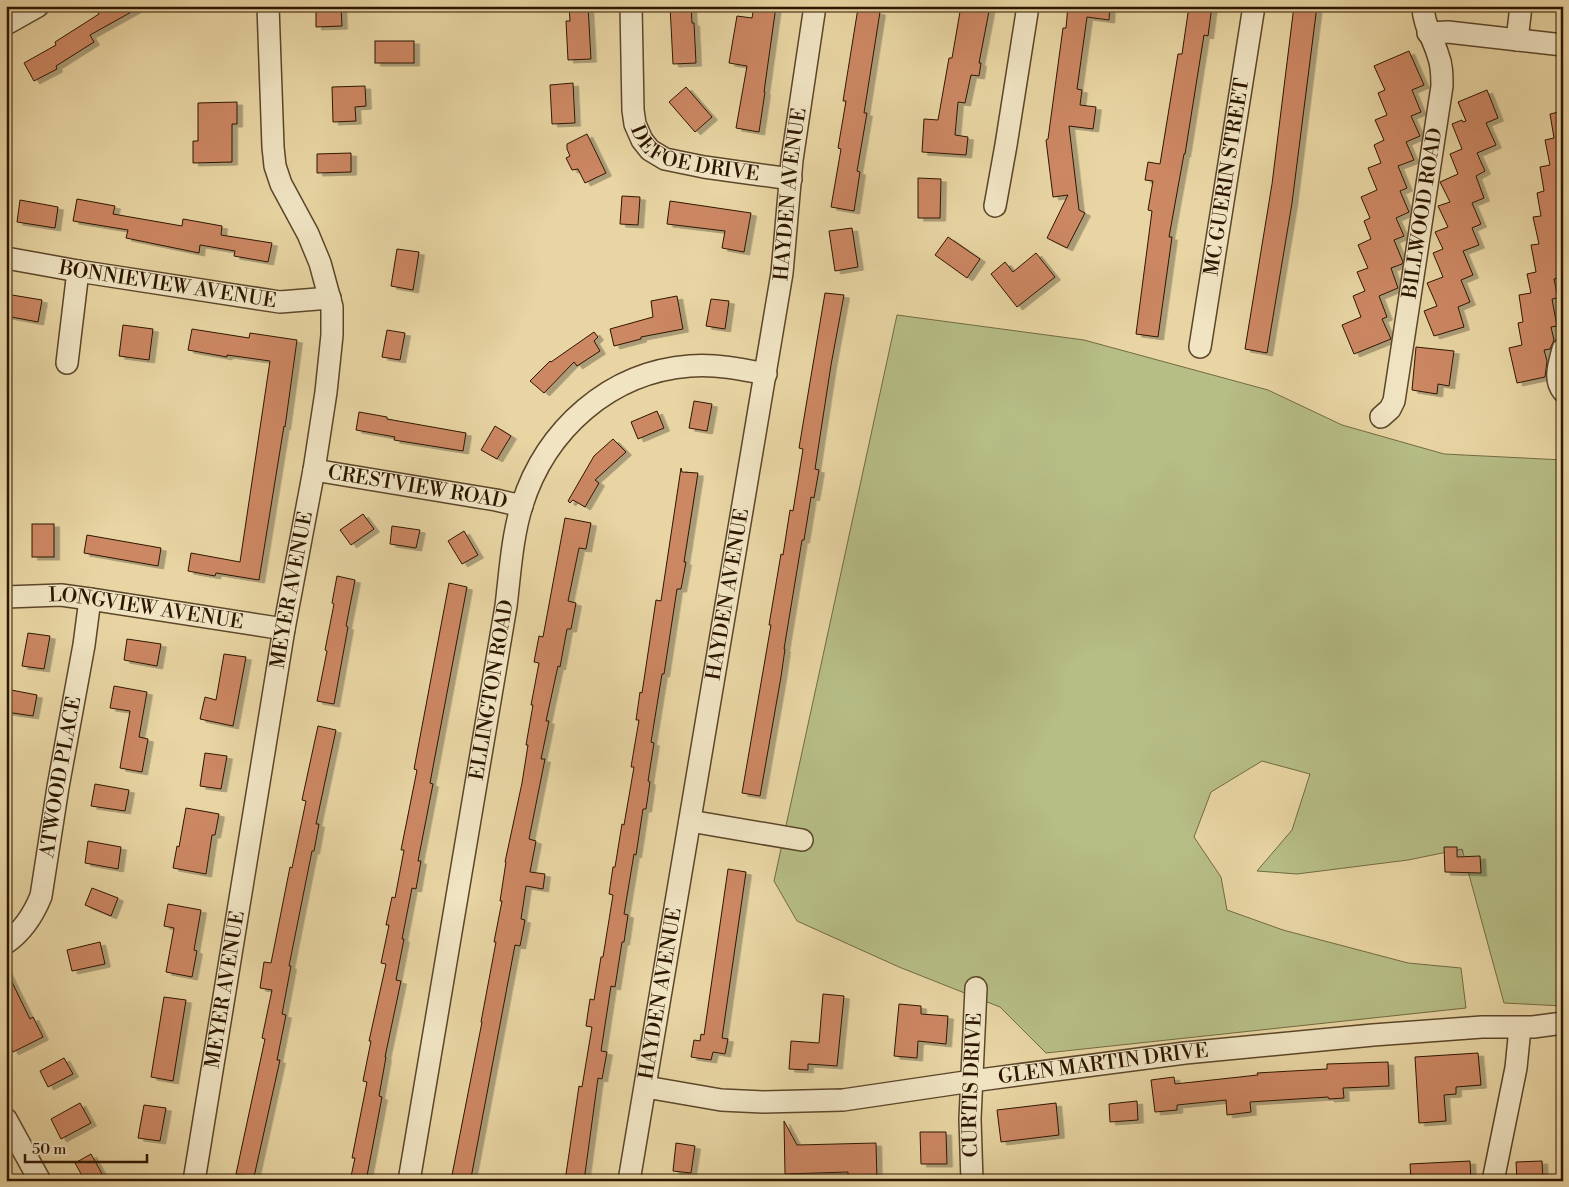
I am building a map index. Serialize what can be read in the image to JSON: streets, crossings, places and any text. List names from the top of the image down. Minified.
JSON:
{"streets":{"street":["DEFOE DRIVE","MC GUERIN STREET","HAYDEN AVENUE","BILLWOOD ROAD","BONNIEVIEW AVENUE","CRESTVIEW ROAD","MEYER AVENUE","LONGVIEW AVENUE","ELLINGTON ROAD","ATWOOD PLACE","GLEN MARTIN DRIVE","CURTIS DRIVE"]},"crossings":[["DEFOE DRIVE","HAYDEN AVENUE"],["HAYDEN AVENUE","ELLINGTON ROAD"],["HAYDEN AVENUE","GLEN MARTIN DRIVE"],["BONNIEVIEW AVENUE","MEYER AVENUE"],["CRESTVIEW ROAD","MEYER AVENUE"],["CRESTVIEW ROAD","ELLINGTON ROAD"],["MEYER AVENUE","LONGVIEW AVENUE"],["LONGVIEW AVENUE","ATWOOD PLACE"],["GLEN MARTIN DRIVE","CURTIS DRIVE"]],"scale_bar":"50 m"}
